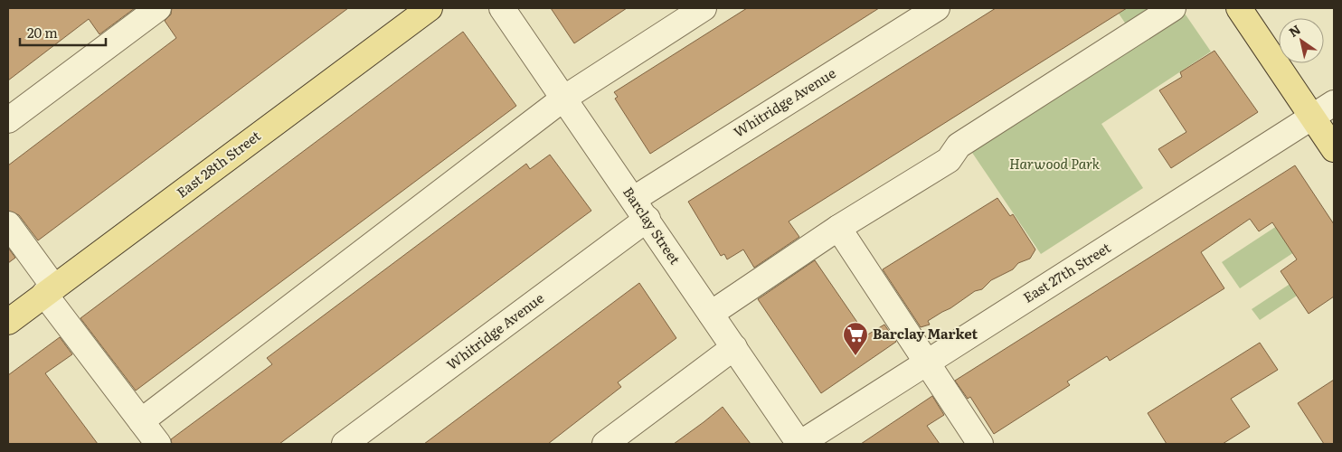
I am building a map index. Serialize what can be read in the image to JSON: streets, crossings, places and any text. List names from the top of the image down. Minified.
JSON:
{"streets":{"main road":["East 28th Street"],"street":["Whitridge Avenue","Barclay Street","East 27th Street"]},"crossings":[["Whitridge Avenue","Barclay Street"],["Barclay Street","East 27th Street"]],"parks":["Harwood Park"],"places":{"supermarket":["Barclay Market"]},"scale_bar":"20 m","north":"top left"}
